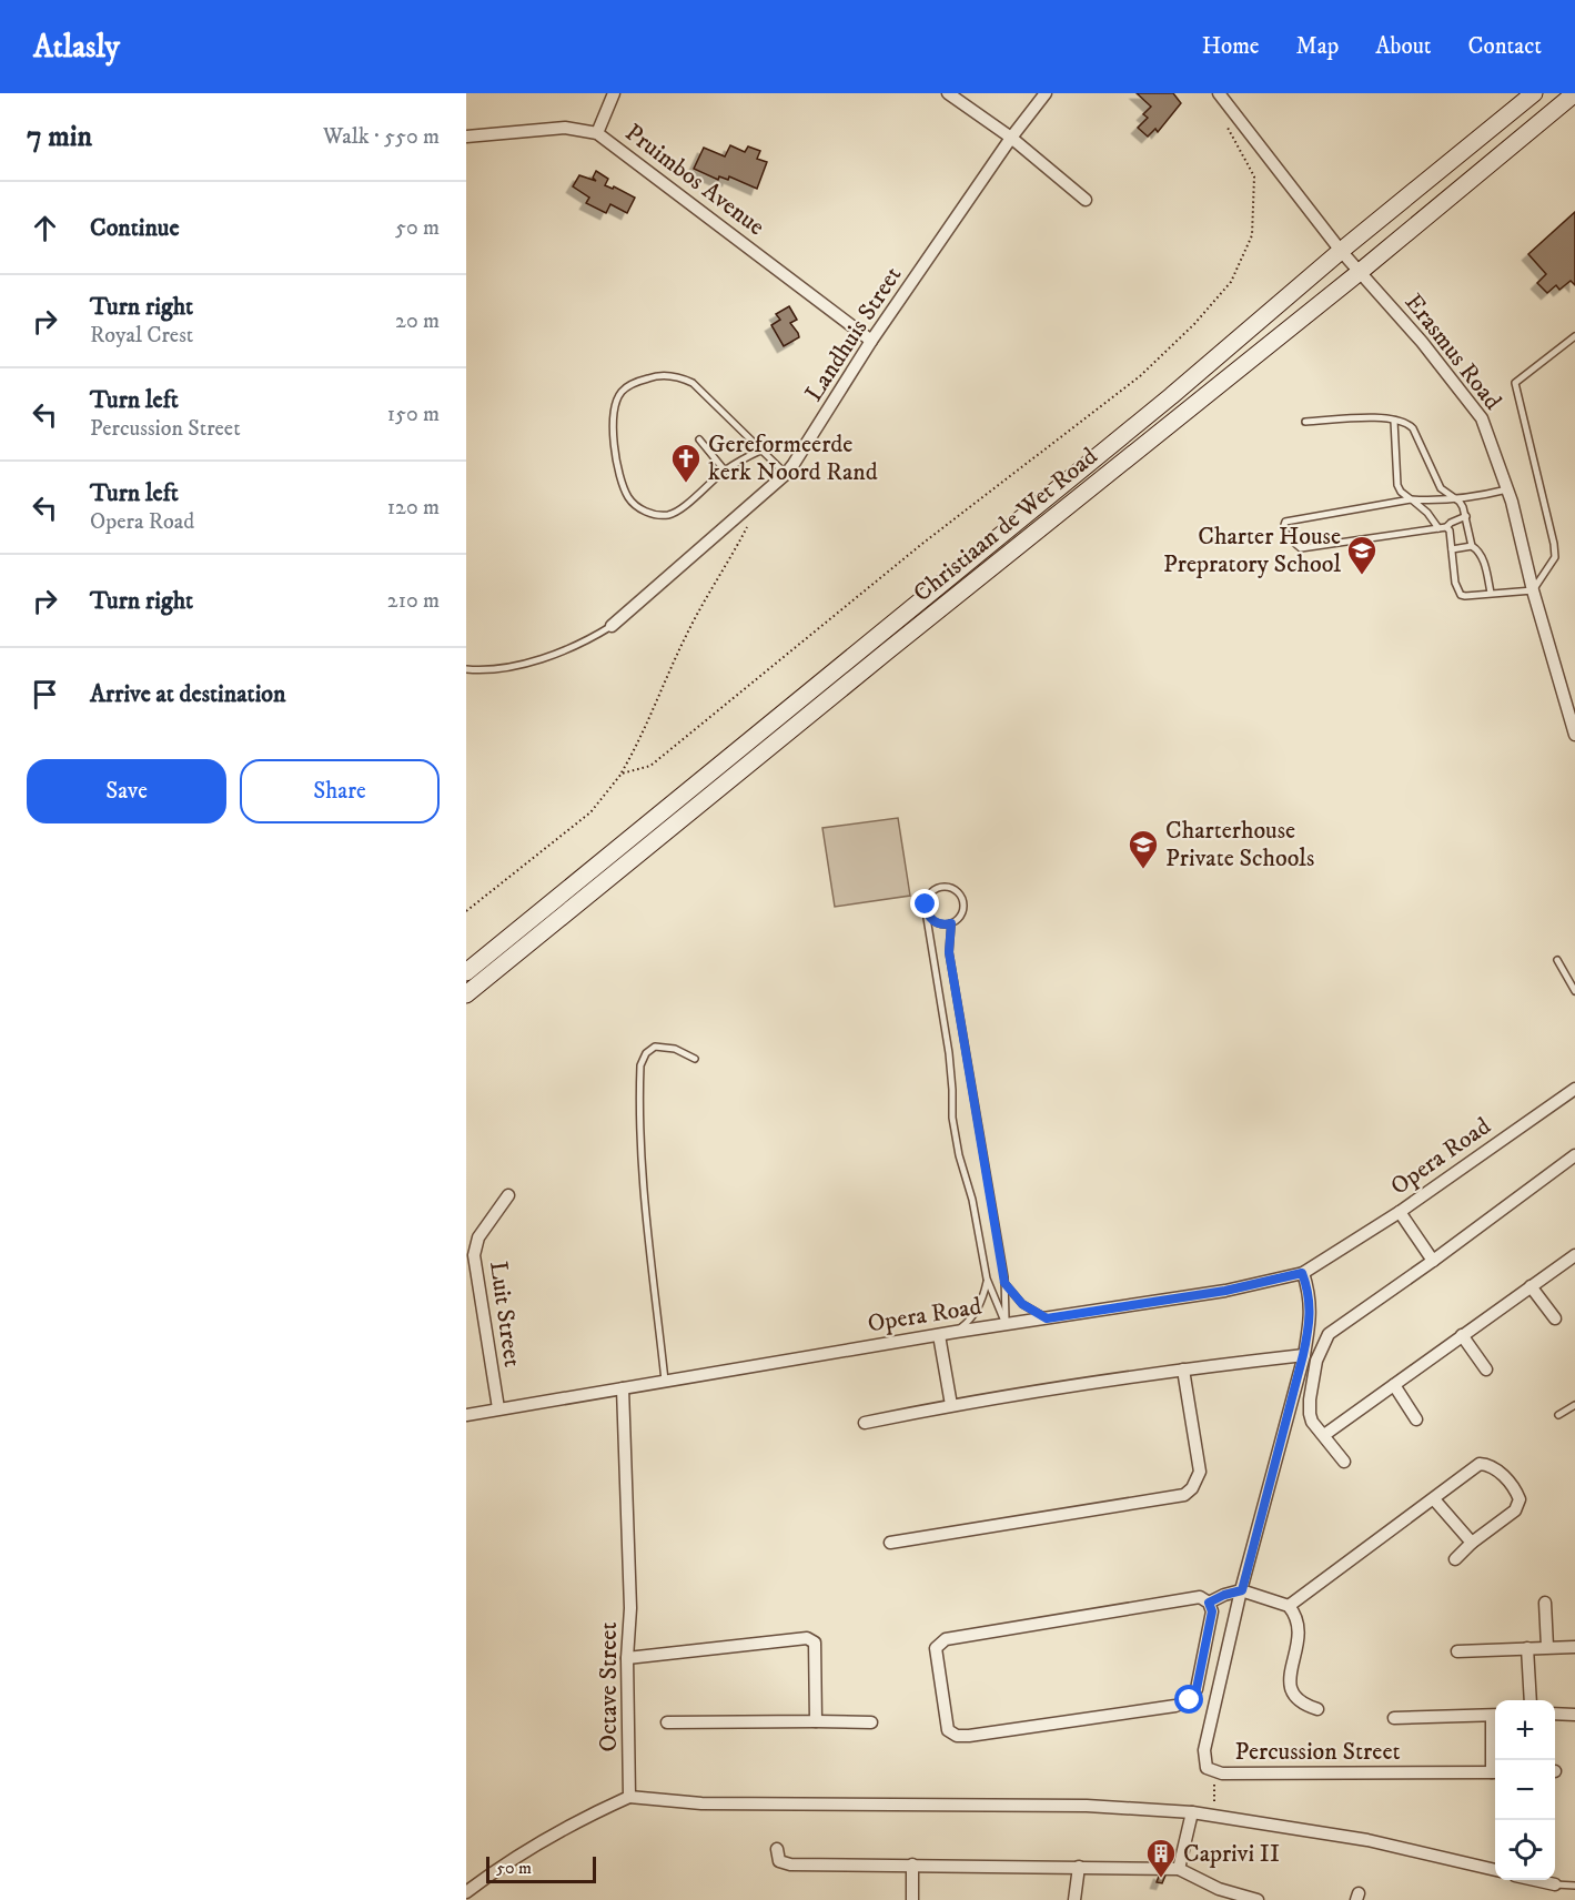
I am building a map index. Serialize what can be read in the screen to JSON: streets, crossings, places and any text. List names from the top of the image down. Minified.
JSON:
{"streets":{"main road":["Christiaan de Wet Road"],"street":["Pruimbos Avenue","Landhuis Street","Erasmus Road","Opera Road","Luit Street","Octave Street","Percussion Street"]},"crossings":[["Pruimbos Avenue","Landhuis Street"],["Erasmus Road","Christiaan de Wet Road"],["Opera Road","Luit Street"],["Opera Road","Octave Street"],["Opera Road","Percussion Street"]],"places":{"church":["Gereformeerde kerk Noord Rand"],"school or university":["Charter House Prepratory School","Charterhouse Private Schools"],"building":["Caprivi II"]},"scale_bar":"50 m","page":{"header":"Atlasly","nav":["Home","Map","About","Contact"],"heading":["7 min","Walk · 550 m"],"list":[["Continue","50 m"],["Turn right","Royal Crest","20 m"],["Turn left","Percussion Street","150 m"],["Turn left","Opera Road","120 m"],["Turn right","210 m"],"Arrive at destination"],"buttons":["Save","Share"],"map_buttons":["+","−"],"scale":"50 m"}}
